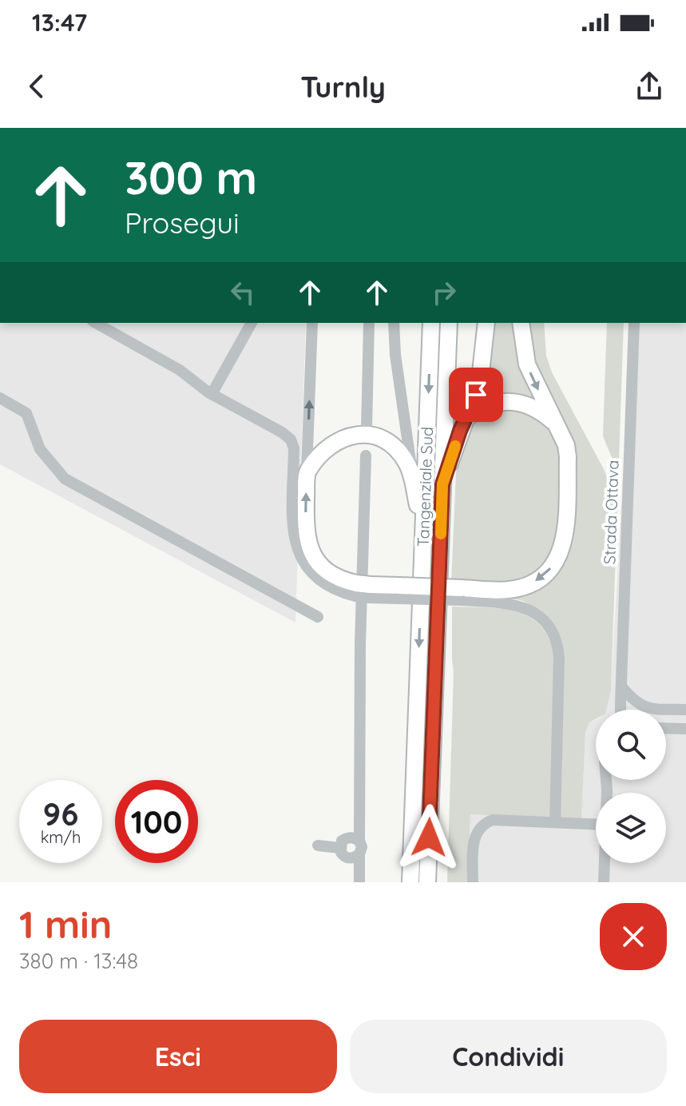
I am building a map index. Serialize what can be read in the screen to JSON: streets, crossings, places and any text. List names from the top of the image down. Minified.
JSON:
{"streets":{"highway":["Tangenziale Sud"],"street":["Strada Ottava"]},"page":{"status":"13:47","header":"Turnly","turn":["300 m","Prosegui"],"speed":"96 km/h","limit":"100","heading":["1 min","380 m · 13:48"],"buttons":["Esci","Condividi"]}}
